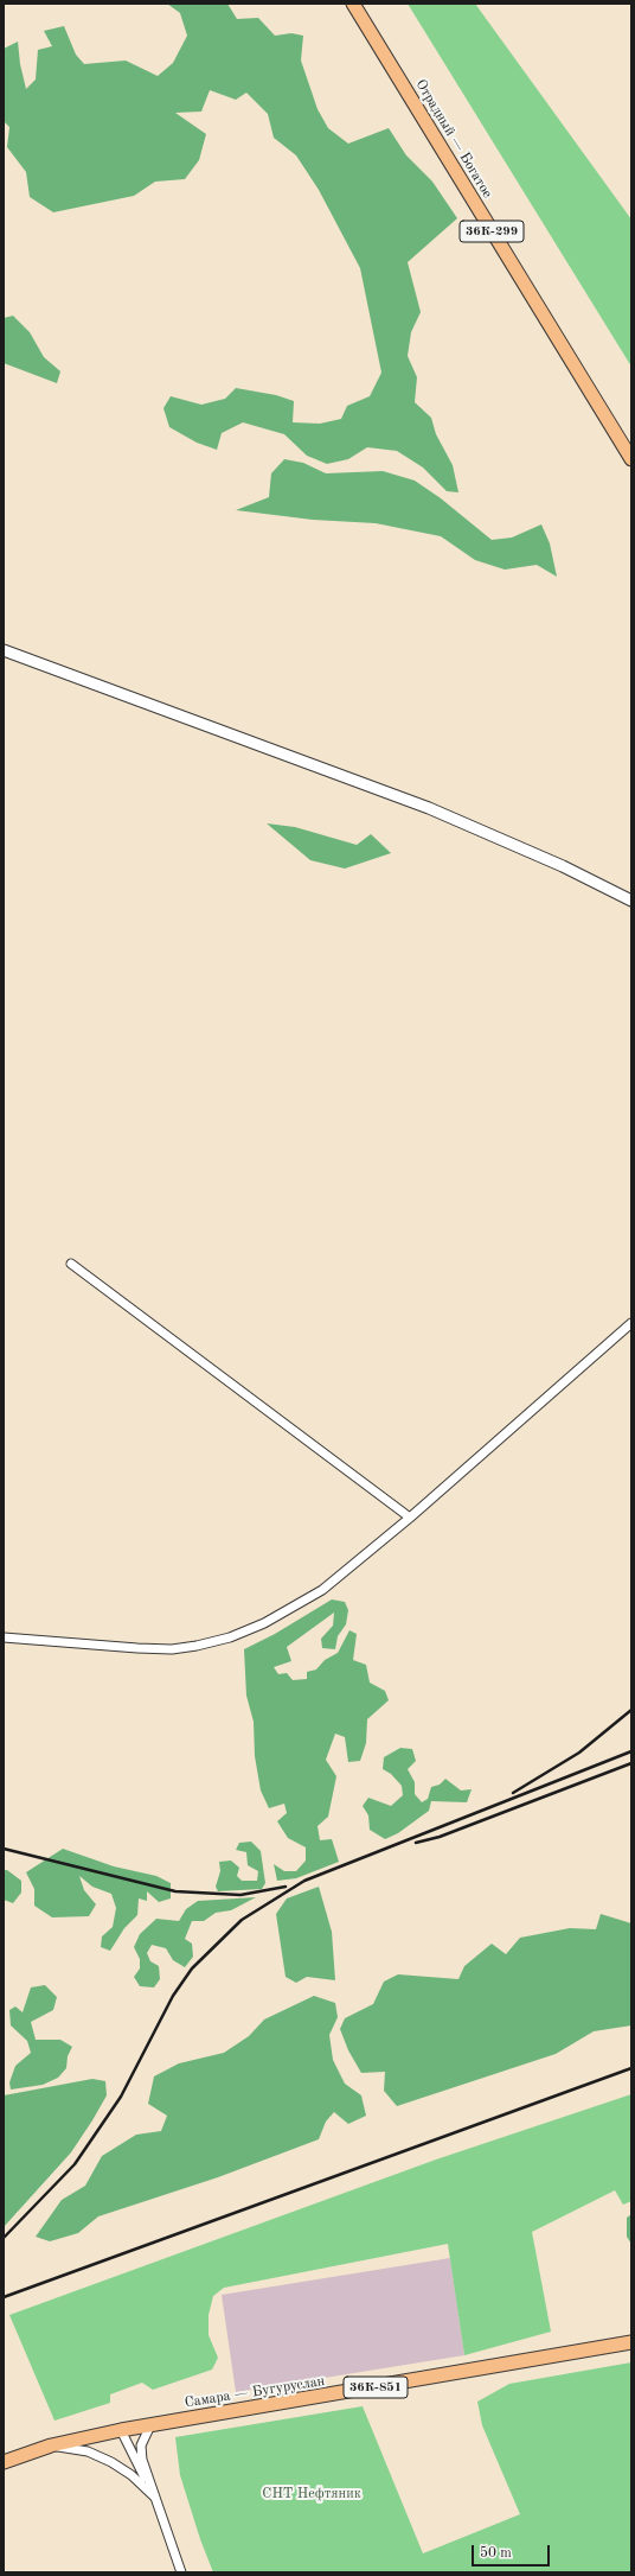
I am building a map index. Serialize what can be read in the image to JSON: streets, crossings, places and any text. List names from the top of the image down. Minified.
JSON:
{"streets":{"main road":["Отрадный — Богатое","36К-299","36К-851","Самара — Бугуруслан"]},"crossings":[["36К-851","Самара — Бугуруслан"]],"parks":["СНТ Нефтяник"],"scale_bar":"50 m"}
